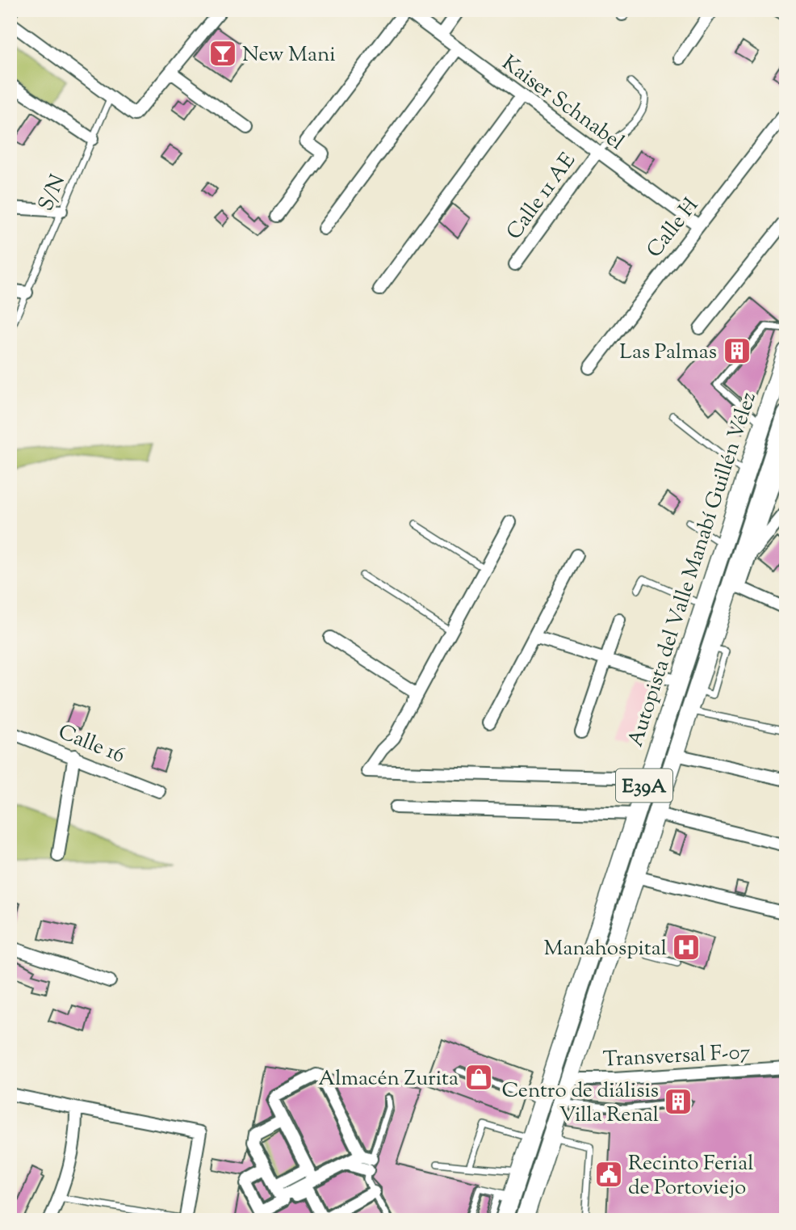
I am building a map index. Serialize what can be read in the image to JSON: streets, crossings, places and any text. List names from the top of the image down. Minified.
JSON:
{"streets":{"main road":["Autopista del Valle Manabí Guillén Vélez","E39A"],"street":["Kaiser Schnabel","Calle 11 AE","Calle H","Calle 16","Transversal F-07"],"lane":["S/N"]},"crossings":[["Kaiser Schnabel","Calle 11 AE"],["Kaiser Schnabel","Calle H"],["Autopista del Valle Manabí Guillén Vélez","Transversal F-07"]],"places":{"bar":["New Mani"],"building":["Las Palmas","Centro de diálisis Villa Renal"],"hospital":["Manahospital"],"shop":["Almacén Zurita"],"public building":["Recinto Ferial de Portoviejo"]}}
